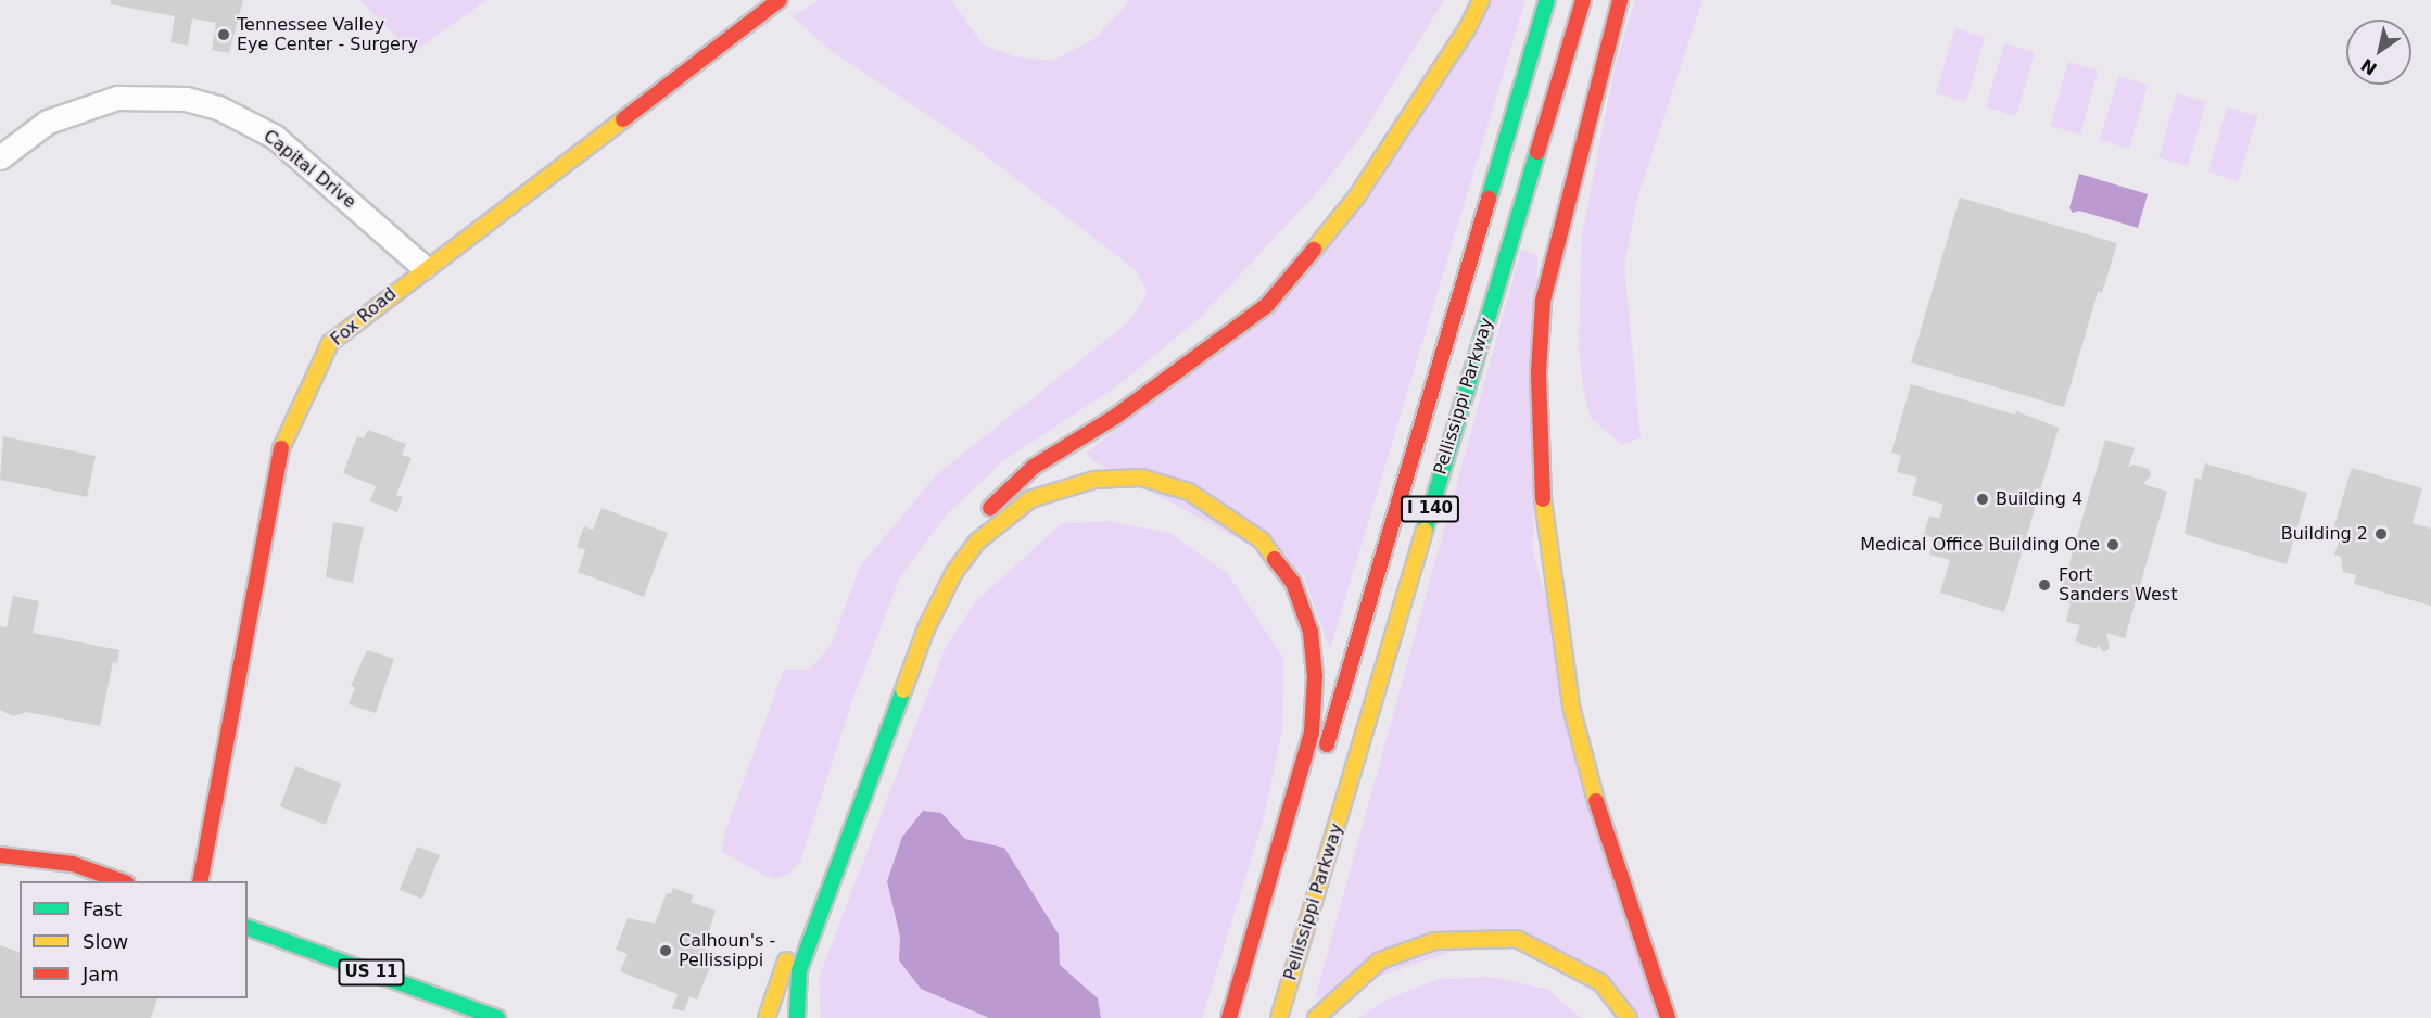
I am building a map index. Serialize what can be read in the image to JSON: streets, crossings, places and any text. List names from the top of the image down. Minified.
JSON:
{"streets":{"main road":["Fox Road","Pellissippi Parkway","I 140","US 11"],"street":["Capital Drive"]},"crossings":[["Capital Drive","Fox Road"]],"places":["Tennessee Valley Eye Center - Surgery","Building 4","Building 2","Medical Office Building One","Fort Sanders West","Calhoun's - Pellissippi"],"legend":["Fast","Slow","Jam"],"north":"bottom left"}
